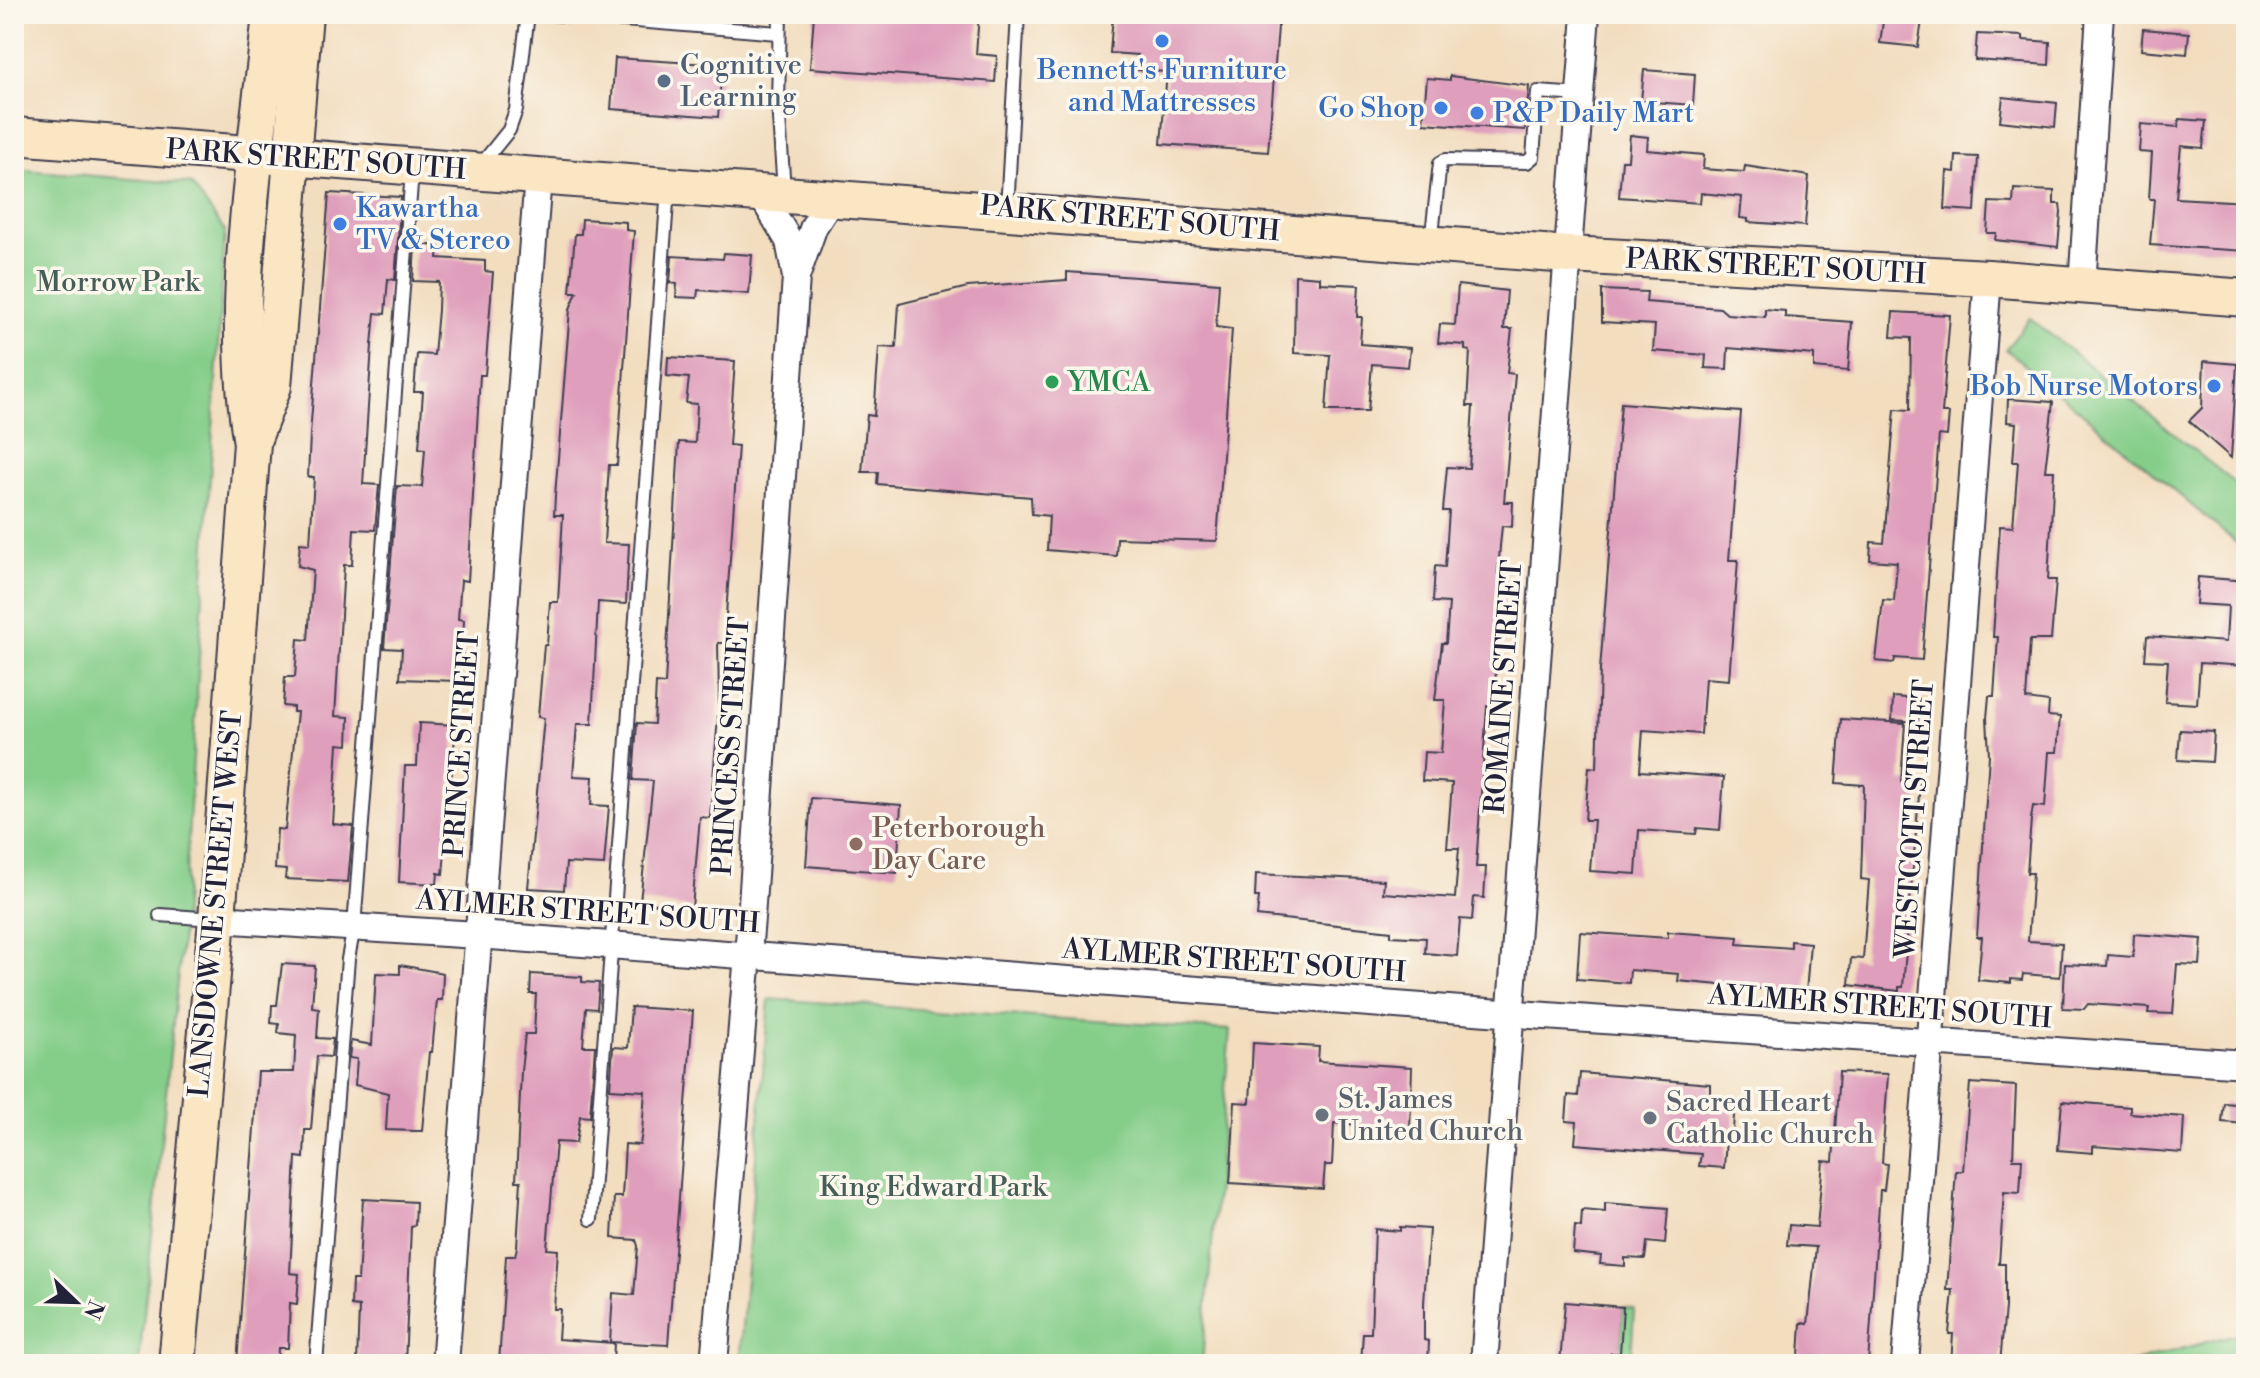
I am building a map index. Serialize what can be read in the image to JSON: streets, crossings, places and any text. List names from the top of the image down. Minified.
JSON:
{"streets":{"main road":["PARK STREET SOUTH","LANSDOWNE STREET WEST"],"street":["ROMAINE STREET","PRINCE STREET","PRINCESS STREET","WESTCOTT STREET","AYLMER STREET SOUTH"]},"crossings":[["PARK STREET SOUTH","ROMAINE STREET"],["PARK STREET SOUTH","PRINCE STREET"],["PARK STREET SOUTH","PRINCESS STREET"],["PARK STREET SOUTH","WESTCOTT STREET"],["PARK STREET SOUTH","LANSDOWNE STREET WEST"],["ROMAINE STREET","AYLMER STREET SOUTH"],["PRINCE STREET","AYLMER STREET SOUTH"],["PRINCESS STREET","AYLMER STREET SOUTH"],["WESTCOTT STREET","AYLMER STREET SOUTH"],["LANSDOWNE STREET WEST","AYLMER STREET SOUTH"]],"parks":["Morrow Park","King Edward Park"],"places":["Bennett's Furniture and Mattresses","Cognitive Learning","Go Shop","P&P Daily Mart","Kawartha TV & Stereo","YMCA","Bob Nurse Motors","Peterborough Day Care","St. James United Church","Sacred Heart Catholic Church"],"north":"bottom right"}
